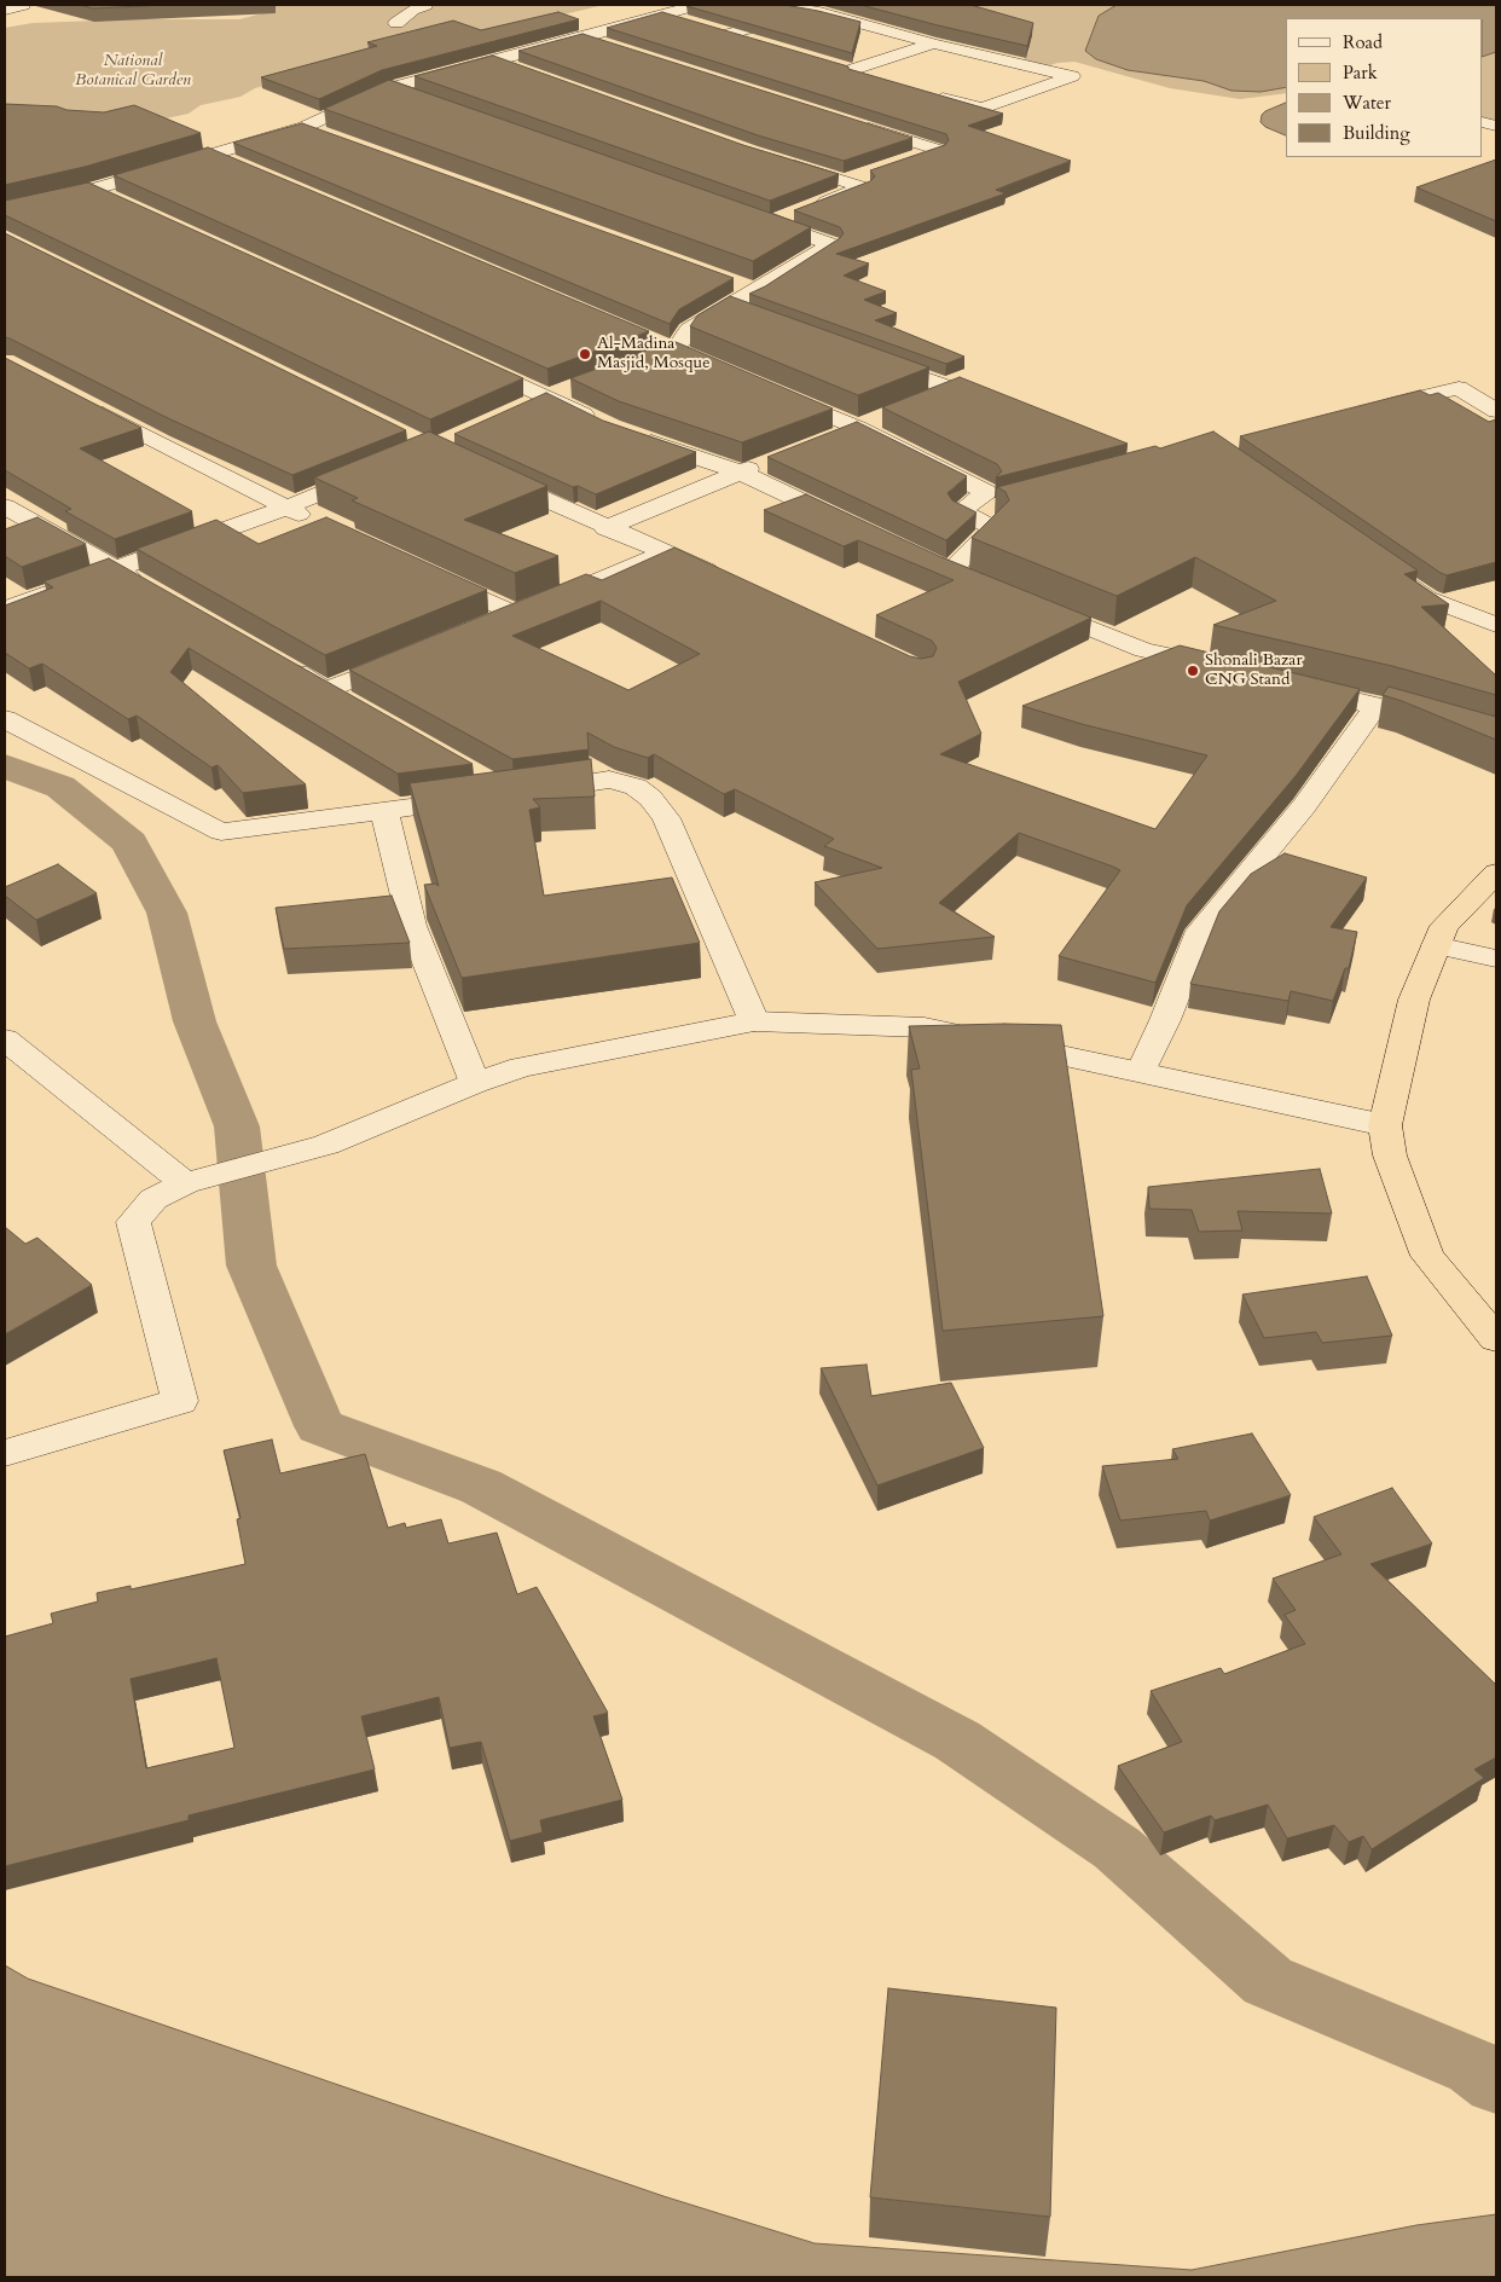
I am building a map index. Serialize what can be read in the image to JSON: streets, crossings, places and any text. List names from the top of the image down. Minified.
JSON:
{"parks":["National Botanical Garden"],"places":["Al-Madina Masjid, Mosque","Shonali Bazar CNG Stand"],"legend":["Road","Park","Water","Building"]}
